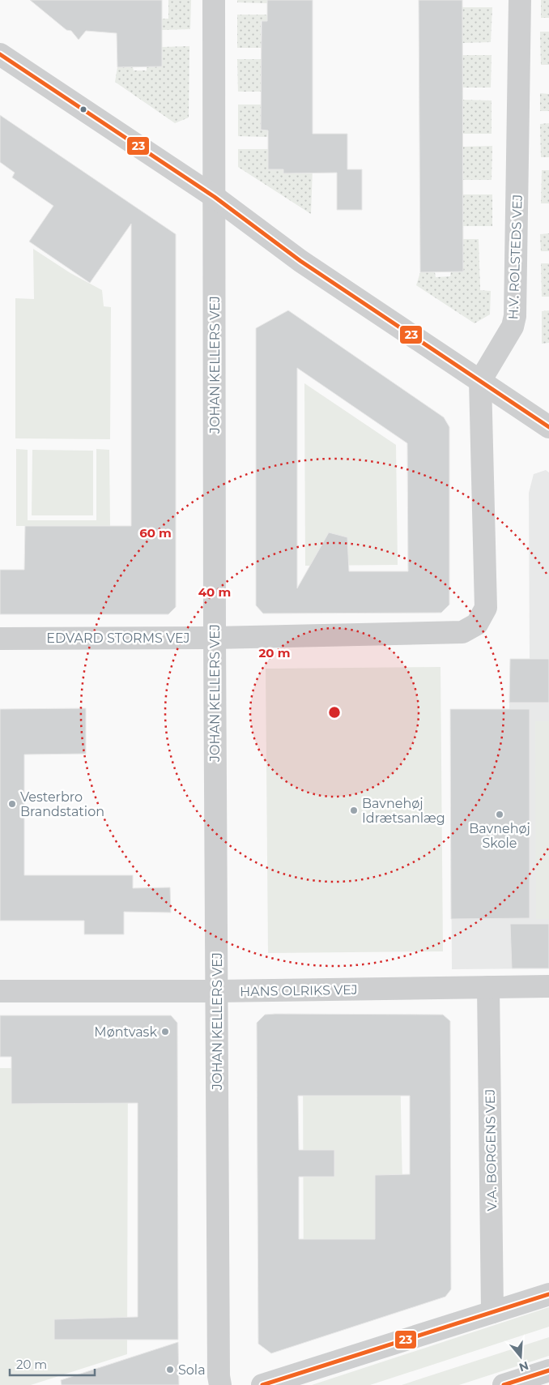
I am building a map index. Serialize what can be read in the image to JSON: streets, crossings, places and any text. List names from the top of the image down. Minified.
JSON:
{"streets":{"street":["H.V. ROLSTEDS VEJ","JOHAN KELLERS VEJ","EDVARD STORMS VEJ","HANS OLRIKS VEJ","V.A. BORGENS VEJ"]},"crossings":[["H.V. ROLSTEDS VEJ","EDVARD STORMS VEJ"],["JOHAN KELLERS VEJ","EDVARD STORMS VEJ"],["JOHAN KELLERS VEJ","HANS OLRIKS VEJ"],["HANS OLRIKS VEJ","V.A. BORGENS VEJ"]],"places":["Vesterbro Brandstation","Bavnehøj Idrætsanlæg","Bavnehøj Skole","Møntvask","Sola"],"lines":["transit line 23"],"scale_bar":"20 m","north":"bottom","rings":["60 m","40 m","20 m"]}
